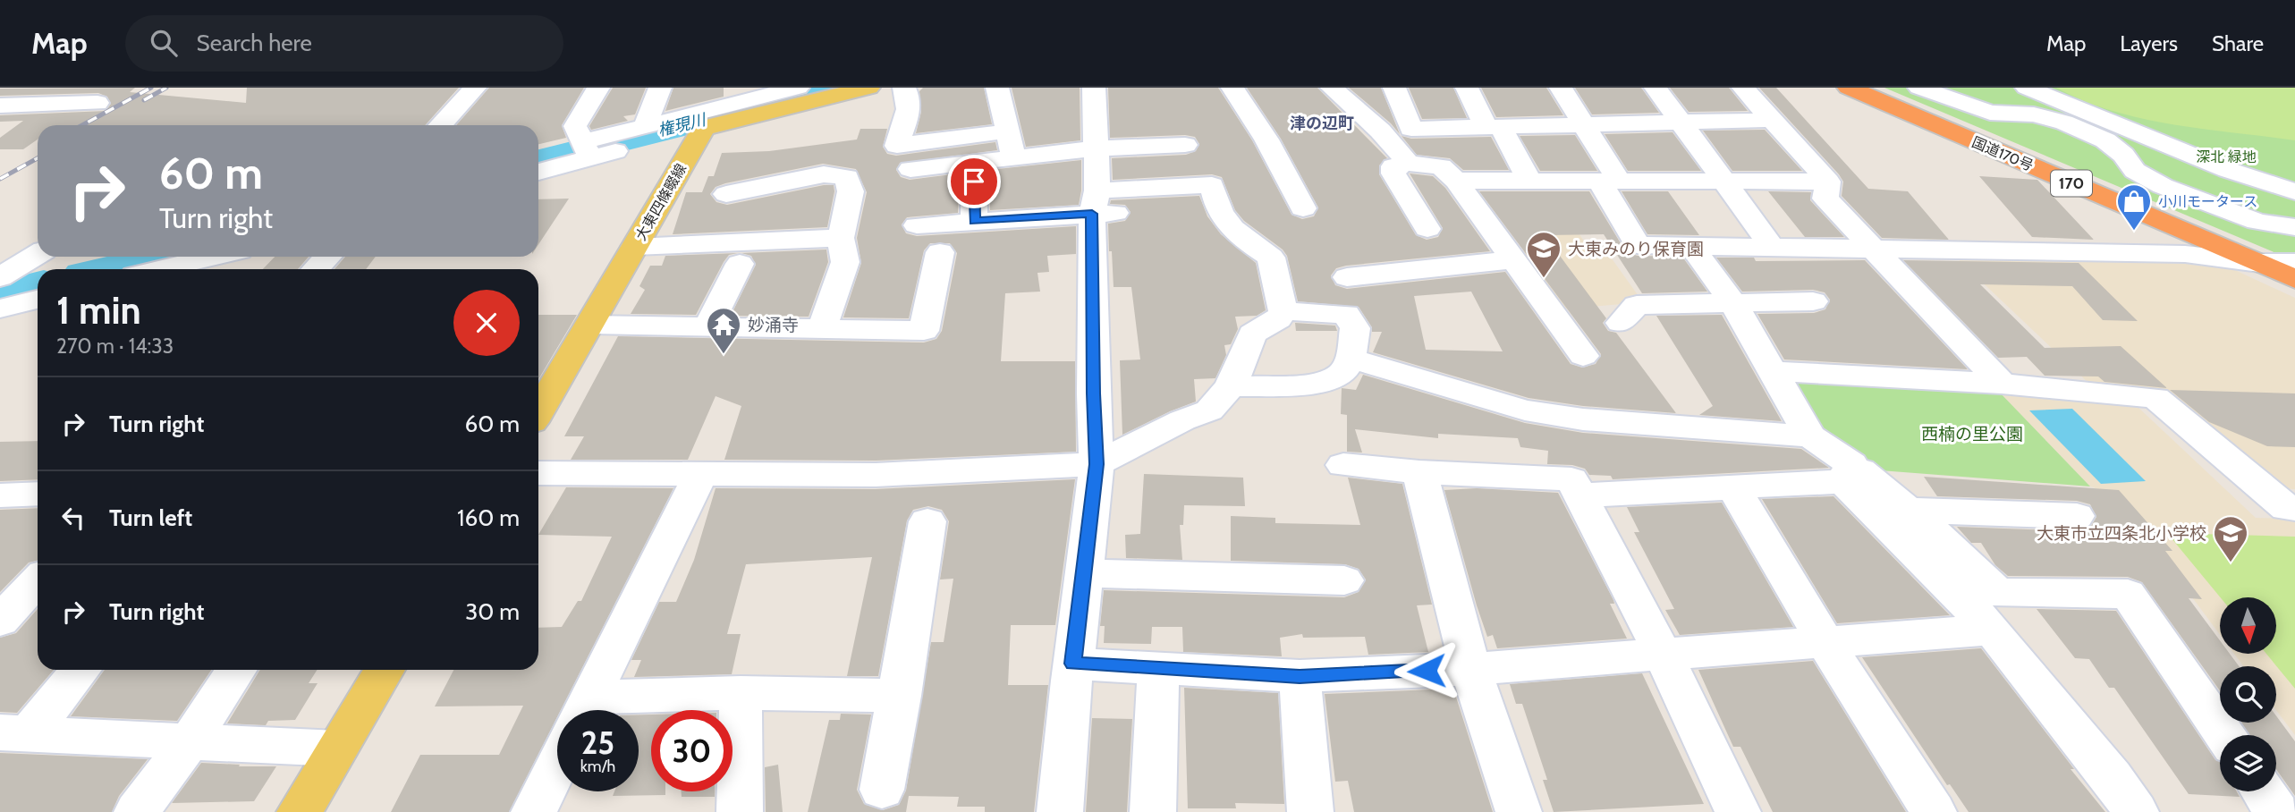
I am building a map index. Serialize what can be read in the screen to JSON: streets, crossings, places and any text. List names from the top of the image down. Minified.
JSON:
{"streets":{"highway":["国道170号","170"],"main road":["大東四條畷線"]},"districts":["津の辺町"],"water":["権現川"],"parks":["深北 緑地","西楠の里公園"],"places":{"shop":["小川モータース"],"school or university":["大東みのり保育園","大東市立四条北小学校"],"temple":["妙涌寺"]},"north":"bottom","page":{"header":"Map","search":"Search here","nav":["Map","Layers","Share"],"turn":["60 m","Turn right"],"heading":["1 min","270 m · 14:33"],"list":[{"name":"Turn right","value":"60 m"},{"name":"Turn left","value":"160 m"},{"name":"Turn right","value":"30 m"}],"speed":"25 km/h","limit":"30"}}
